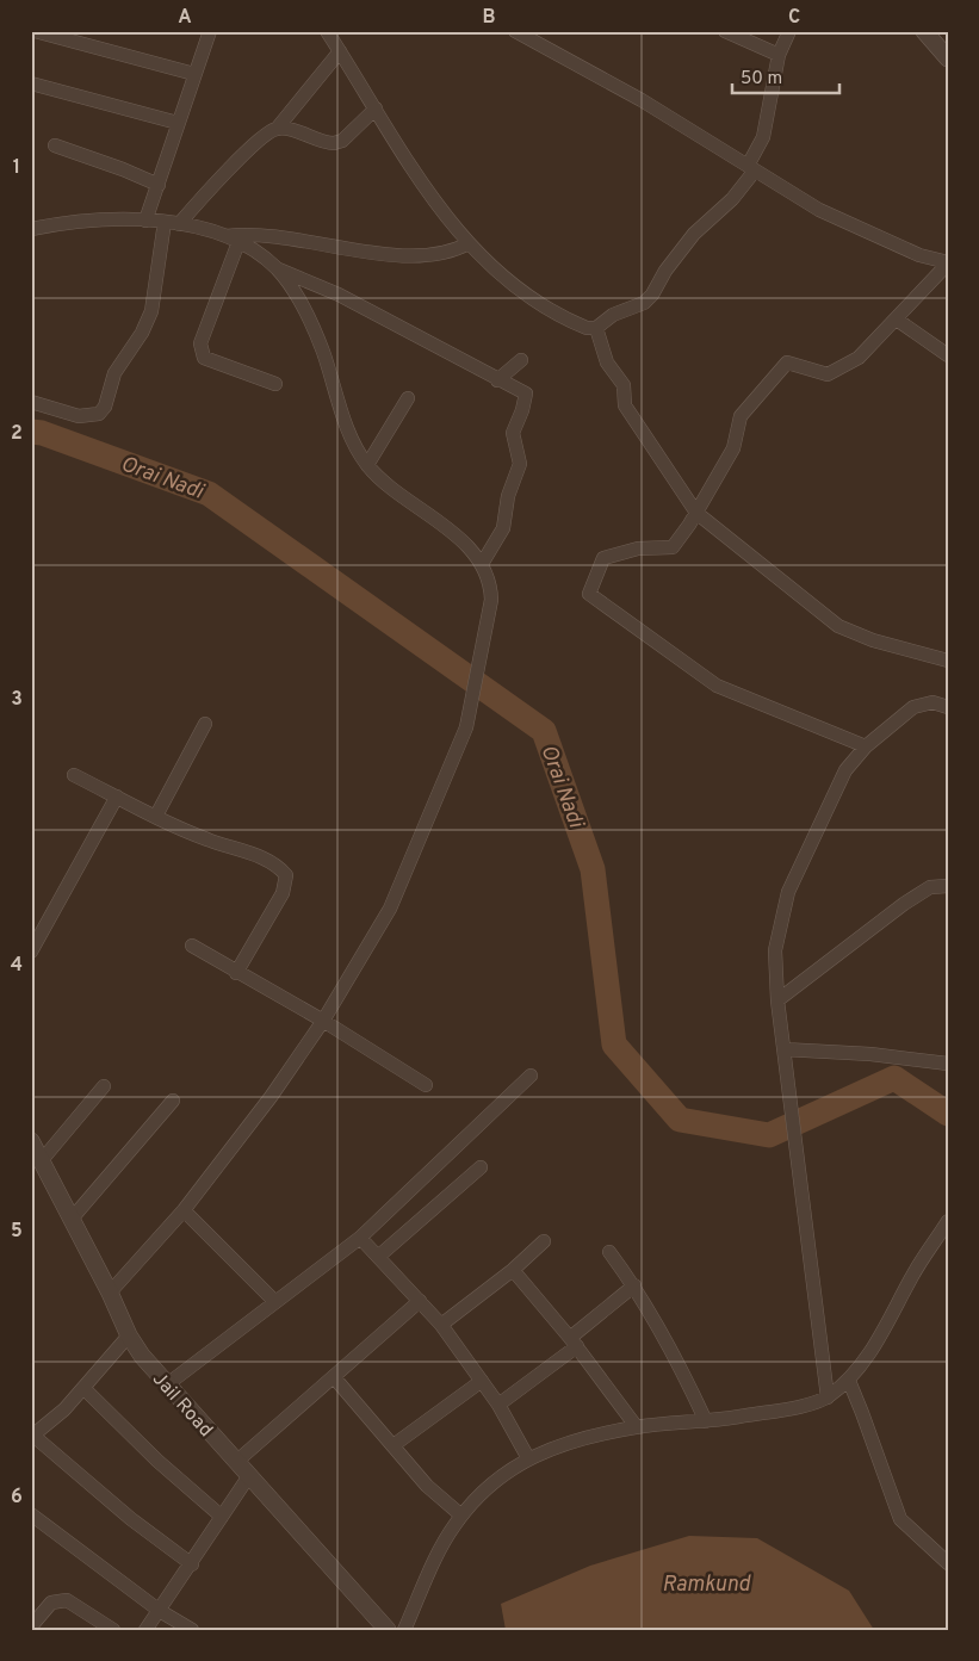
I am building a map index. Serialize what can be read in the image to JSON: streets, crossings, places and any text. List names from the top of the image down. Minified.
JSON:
{"streets":{"street":["Jail Road"]},"water":["Orai Nadi","Ramkund"],"scale_bar":"50 m","grid":{"columns":["A","B","C"],"rows":["1","2","3","4","5","6"]}}
